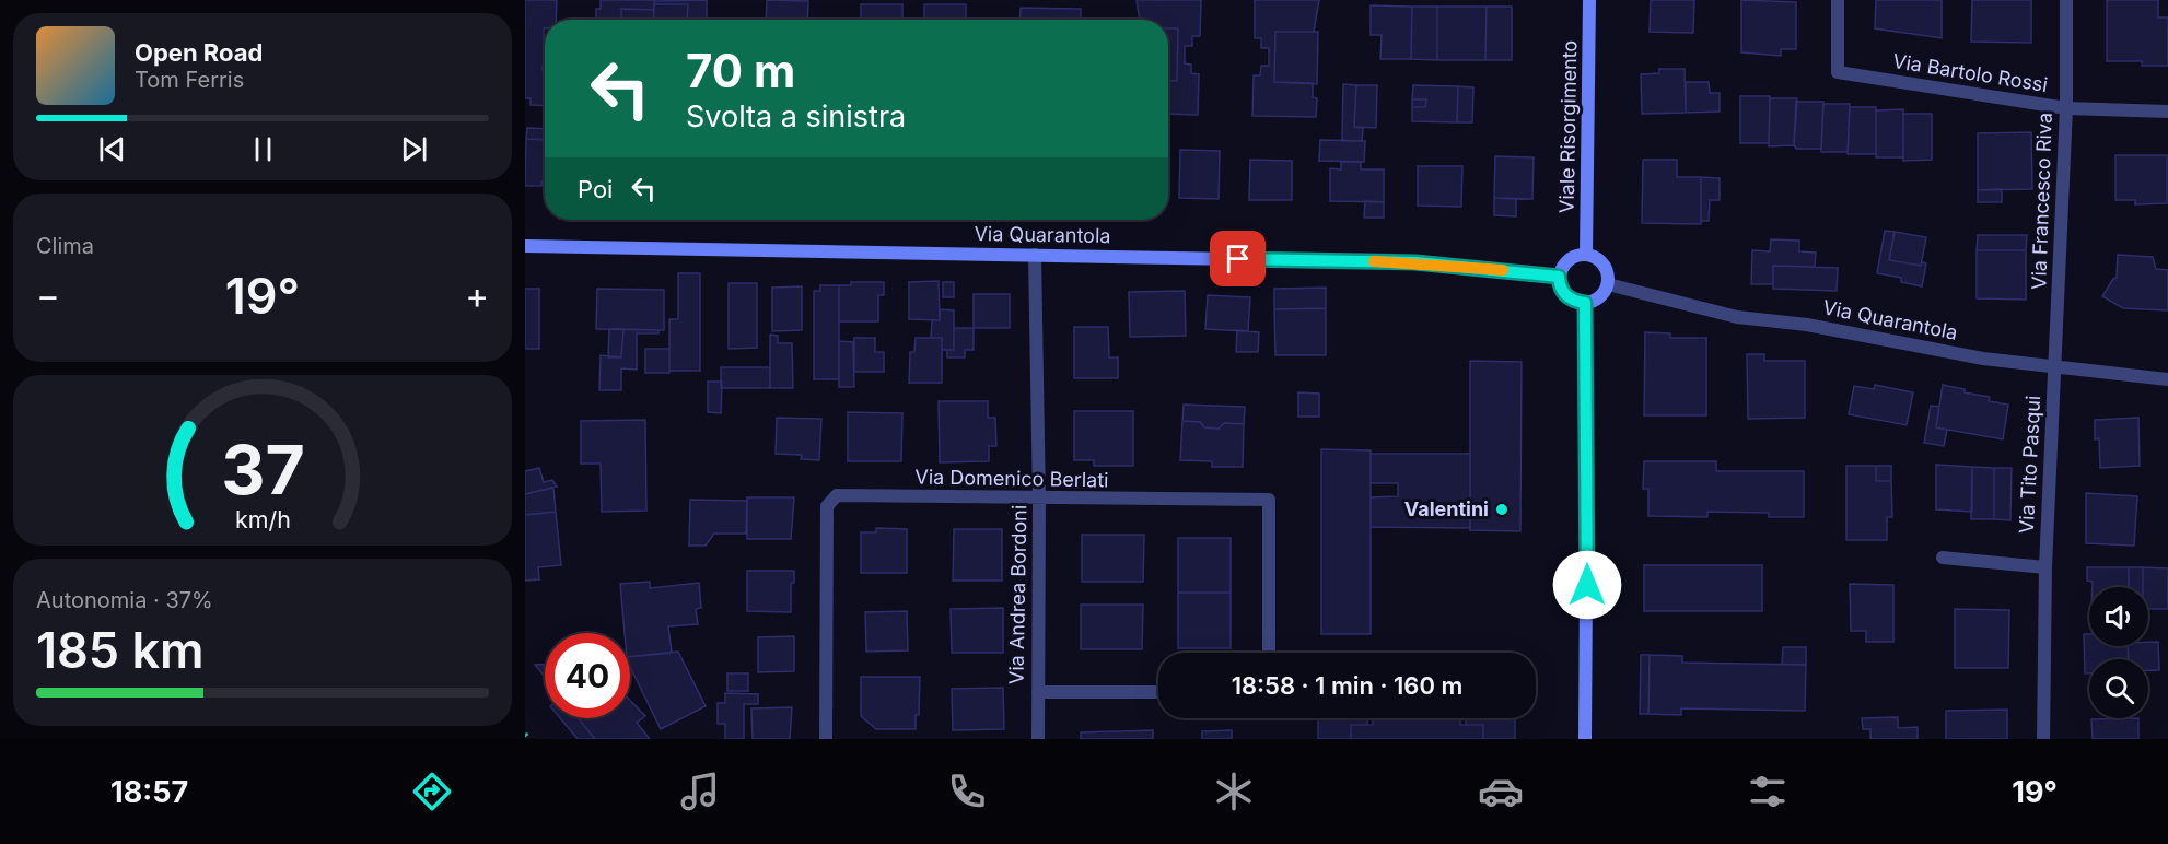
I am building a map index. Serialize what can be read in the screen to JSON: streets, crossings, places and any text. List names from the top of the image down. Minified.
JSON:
{"streets":{"street":["Via Bartolo Rossi","Viale Risorgimento","Via Francesco Riva","Via Quarantola","Via Tito Pasqui","Via Domenico Berlati","Via Andrea Bordoni"]},"crossings":[["Via Bartolo Rossi","Via Francesco Riva"],["Viale Risorgimento","Via Quarantola"],["Via Francesco Riva","Via Quarantola"],["Via Francesco Riva","Via Tito Pasqui"],["Via Quarantola","Via Tito Pasqui"],["Via Quarantola","Via Andrea Bordoni"],["Via Domenico Berlati","Via Andrea Bordoni"]],"places":["Valentini"],"page":{"turn":["70 m","Svolta a sinistra"],"song":["Open Road","Tom Ferris"],"then":"Poi","tile":["Clima",["Autonomia · 37%","185 km"]],"heat":["−","19°","+"],"limit":"40","trip":"18:58 · 1 min · 160 m","tabs":["18:57","19°"],"gauge":["37","km/h"]}}
